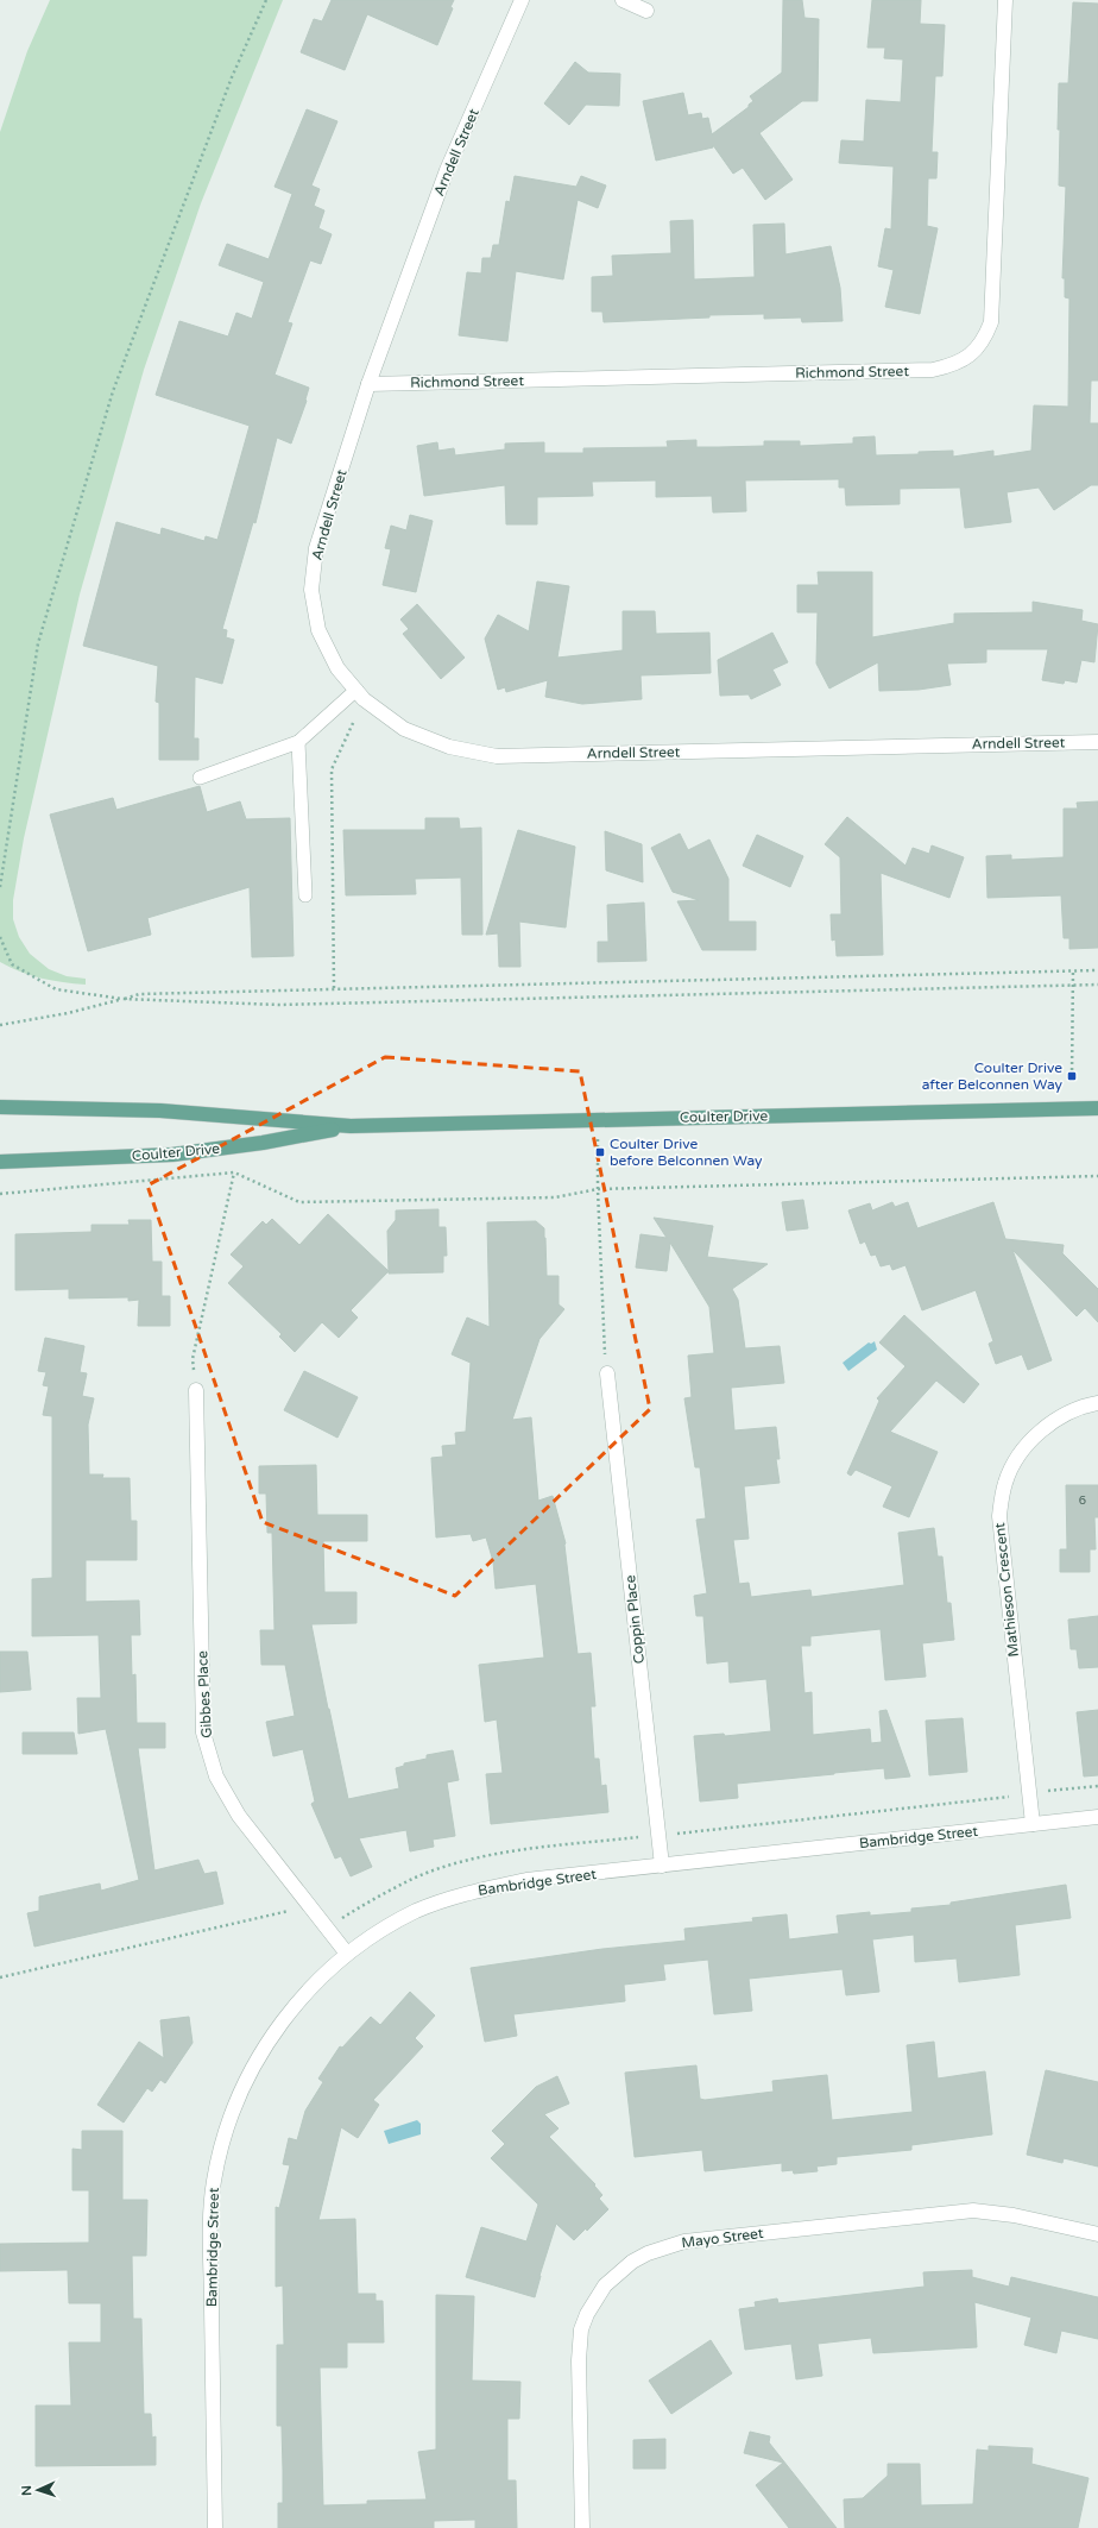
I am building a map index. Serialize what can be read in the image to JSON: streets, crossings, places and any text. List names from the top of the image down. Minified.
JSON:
{"streets":{"main road":["Coulter Drive"],"street":["Arndell Street","Richmond Street","Mathieson Crescent","Coppin Place","Gibbes Place","Bambridge Street","Mayo Street"]},"crossings":[["Arndell Street","Richmond Street"],["Mathieson Crescent","Bambridge Street"],["Coppin Place","Bambridge Street"],["Gibbes Place","Bambridge Street"]],"places":{"transit":["Coulter Drive after Belconnen Way","Coulter Drive before Belconnen Way"]},"house_numbers":["6"],"north":"left"}
